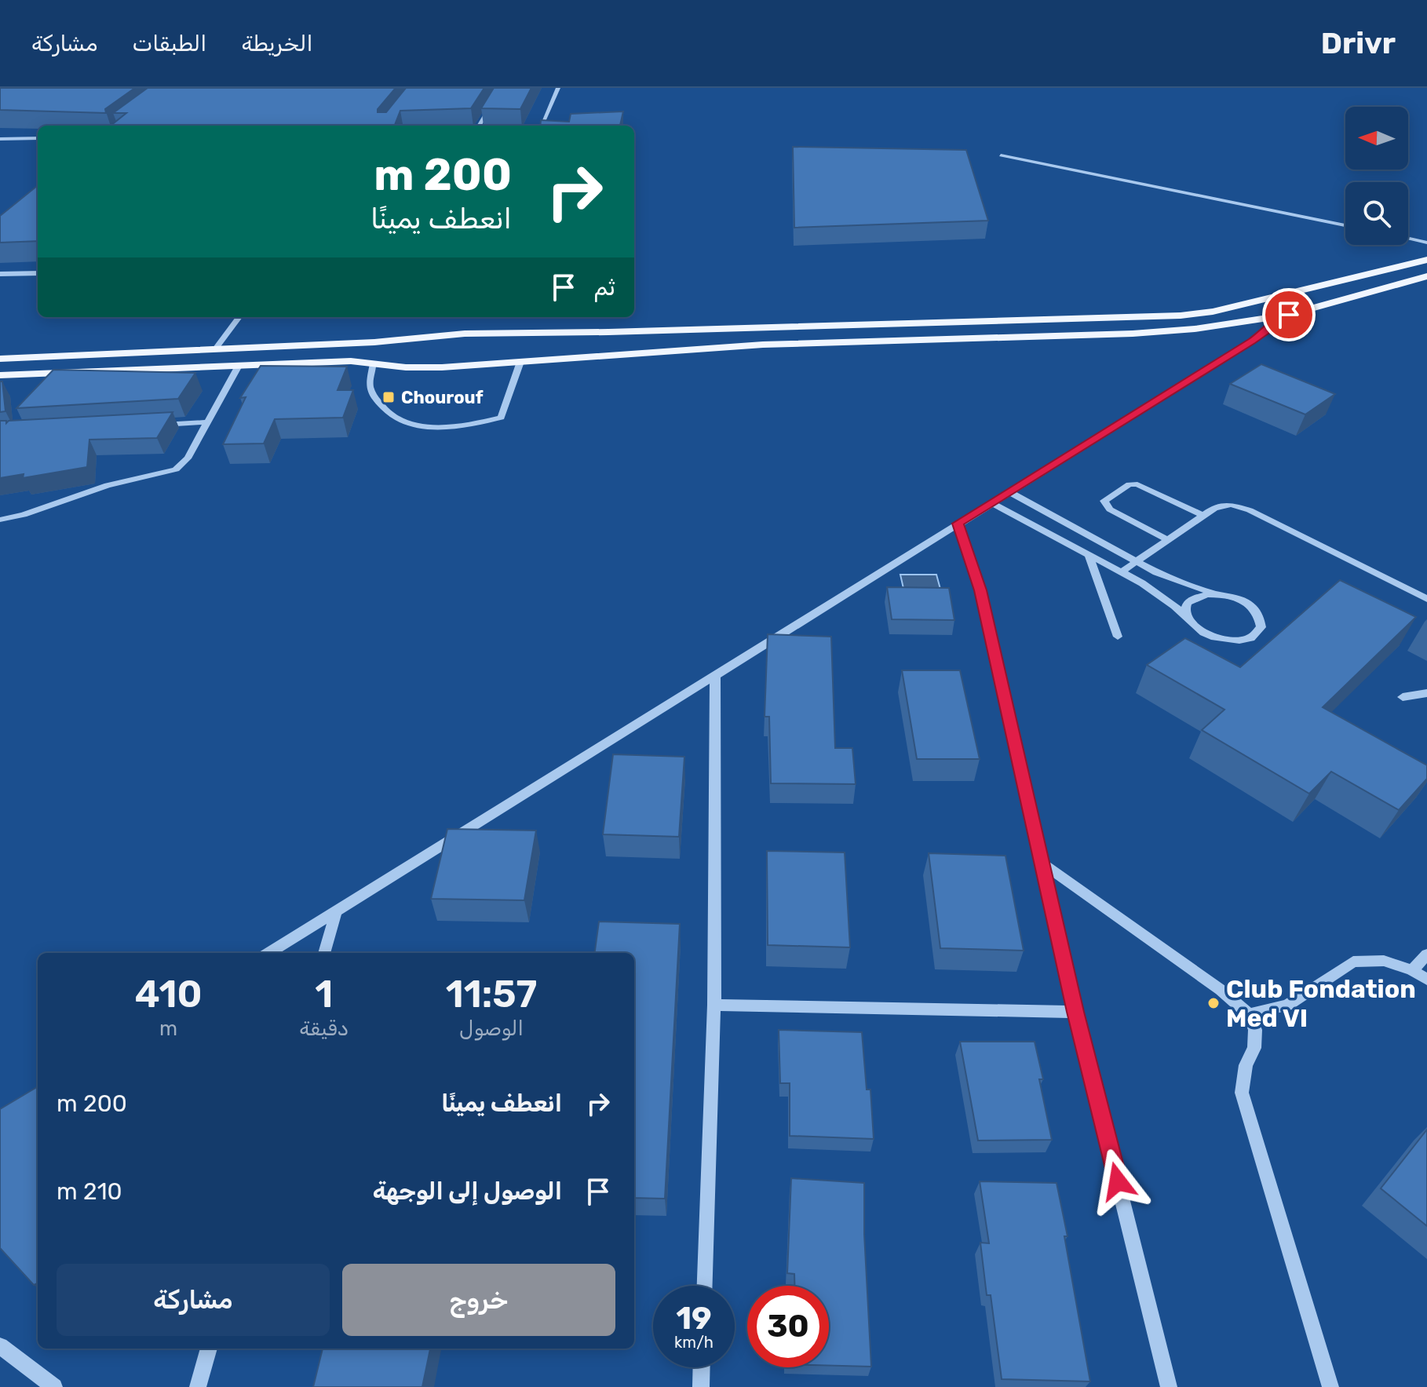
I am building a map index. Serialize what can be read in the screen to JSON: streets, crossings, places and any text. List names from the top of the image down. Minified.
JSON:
{"places":{"transit":["Chourouf"],"other":["Club Fondation Med VI"]},"north":"left","page":{"header":"Drivr","nav":["الخريطة","الطبقات","مشاركة"],"turn":["200 m","انعطف يمينًا"],"then":"ثم","eta":["11:57","الوصول","1","دقيقة","410","m"],"list":[{"name":"انعطف يمينًا","value":"200 m"},{"name":"الوصول إلى الوجهة","value":"210 m"}],"buttons":["خروج","مشاركة"],"speed":"19 km/h","limit":"30"}}
